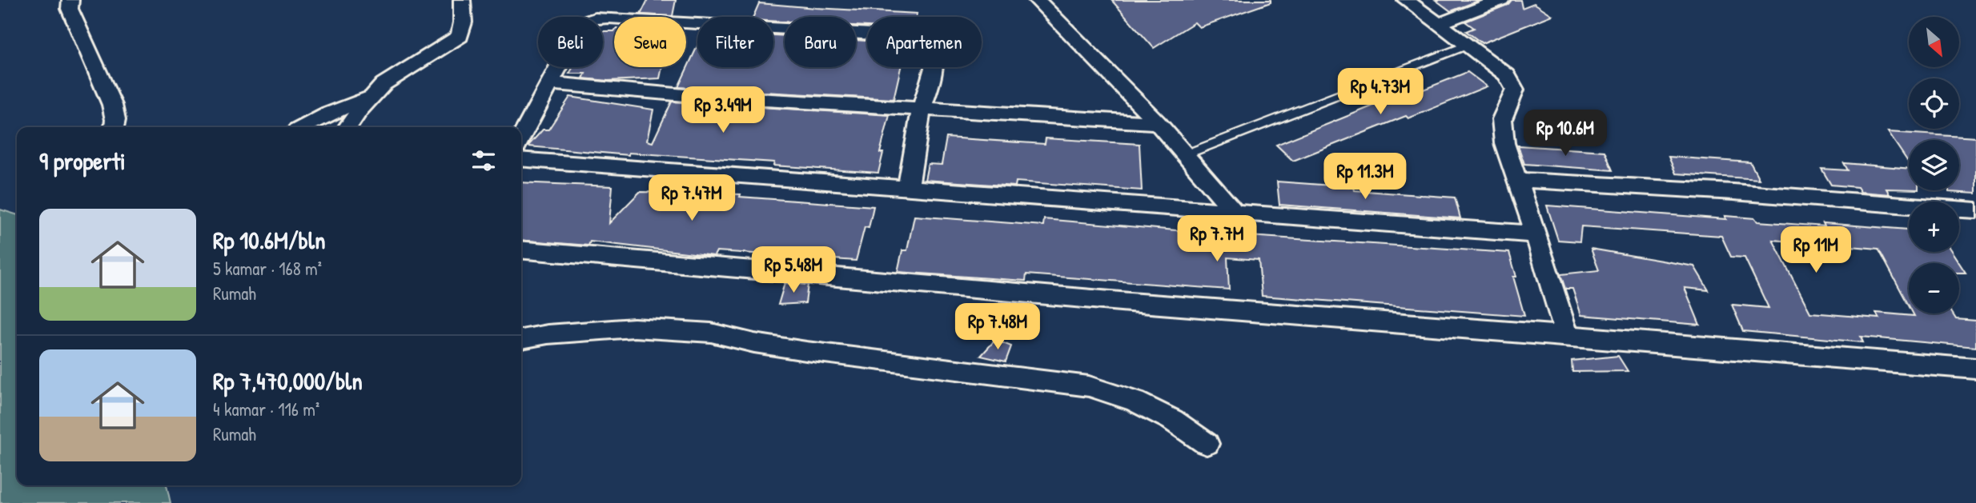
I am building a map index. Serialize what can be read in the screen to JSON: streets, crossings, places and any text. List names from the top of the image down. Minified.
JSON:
{"north":"bottom right","page":{"map_buttons":["+","−"],"chip":["Beli","Sewa","Filter","Baru","Apartemen"],"price":["Rp 4.73M","Rp 3.49M","Rp 10.6M","Rp 11.3M","Rp 7.47M","Rp 7.7M","Rp 11M","Rp 5.48M","Rp 7.48M"],"heading":"9 properti","list":[{"name":"Rp 10.6M/bln","note":"5 kamar · 168 m² · Rumah"},{"name":"Rp 7,470,000/bln","note":"4 kamar · 116 m² · Rumah"}]}}
